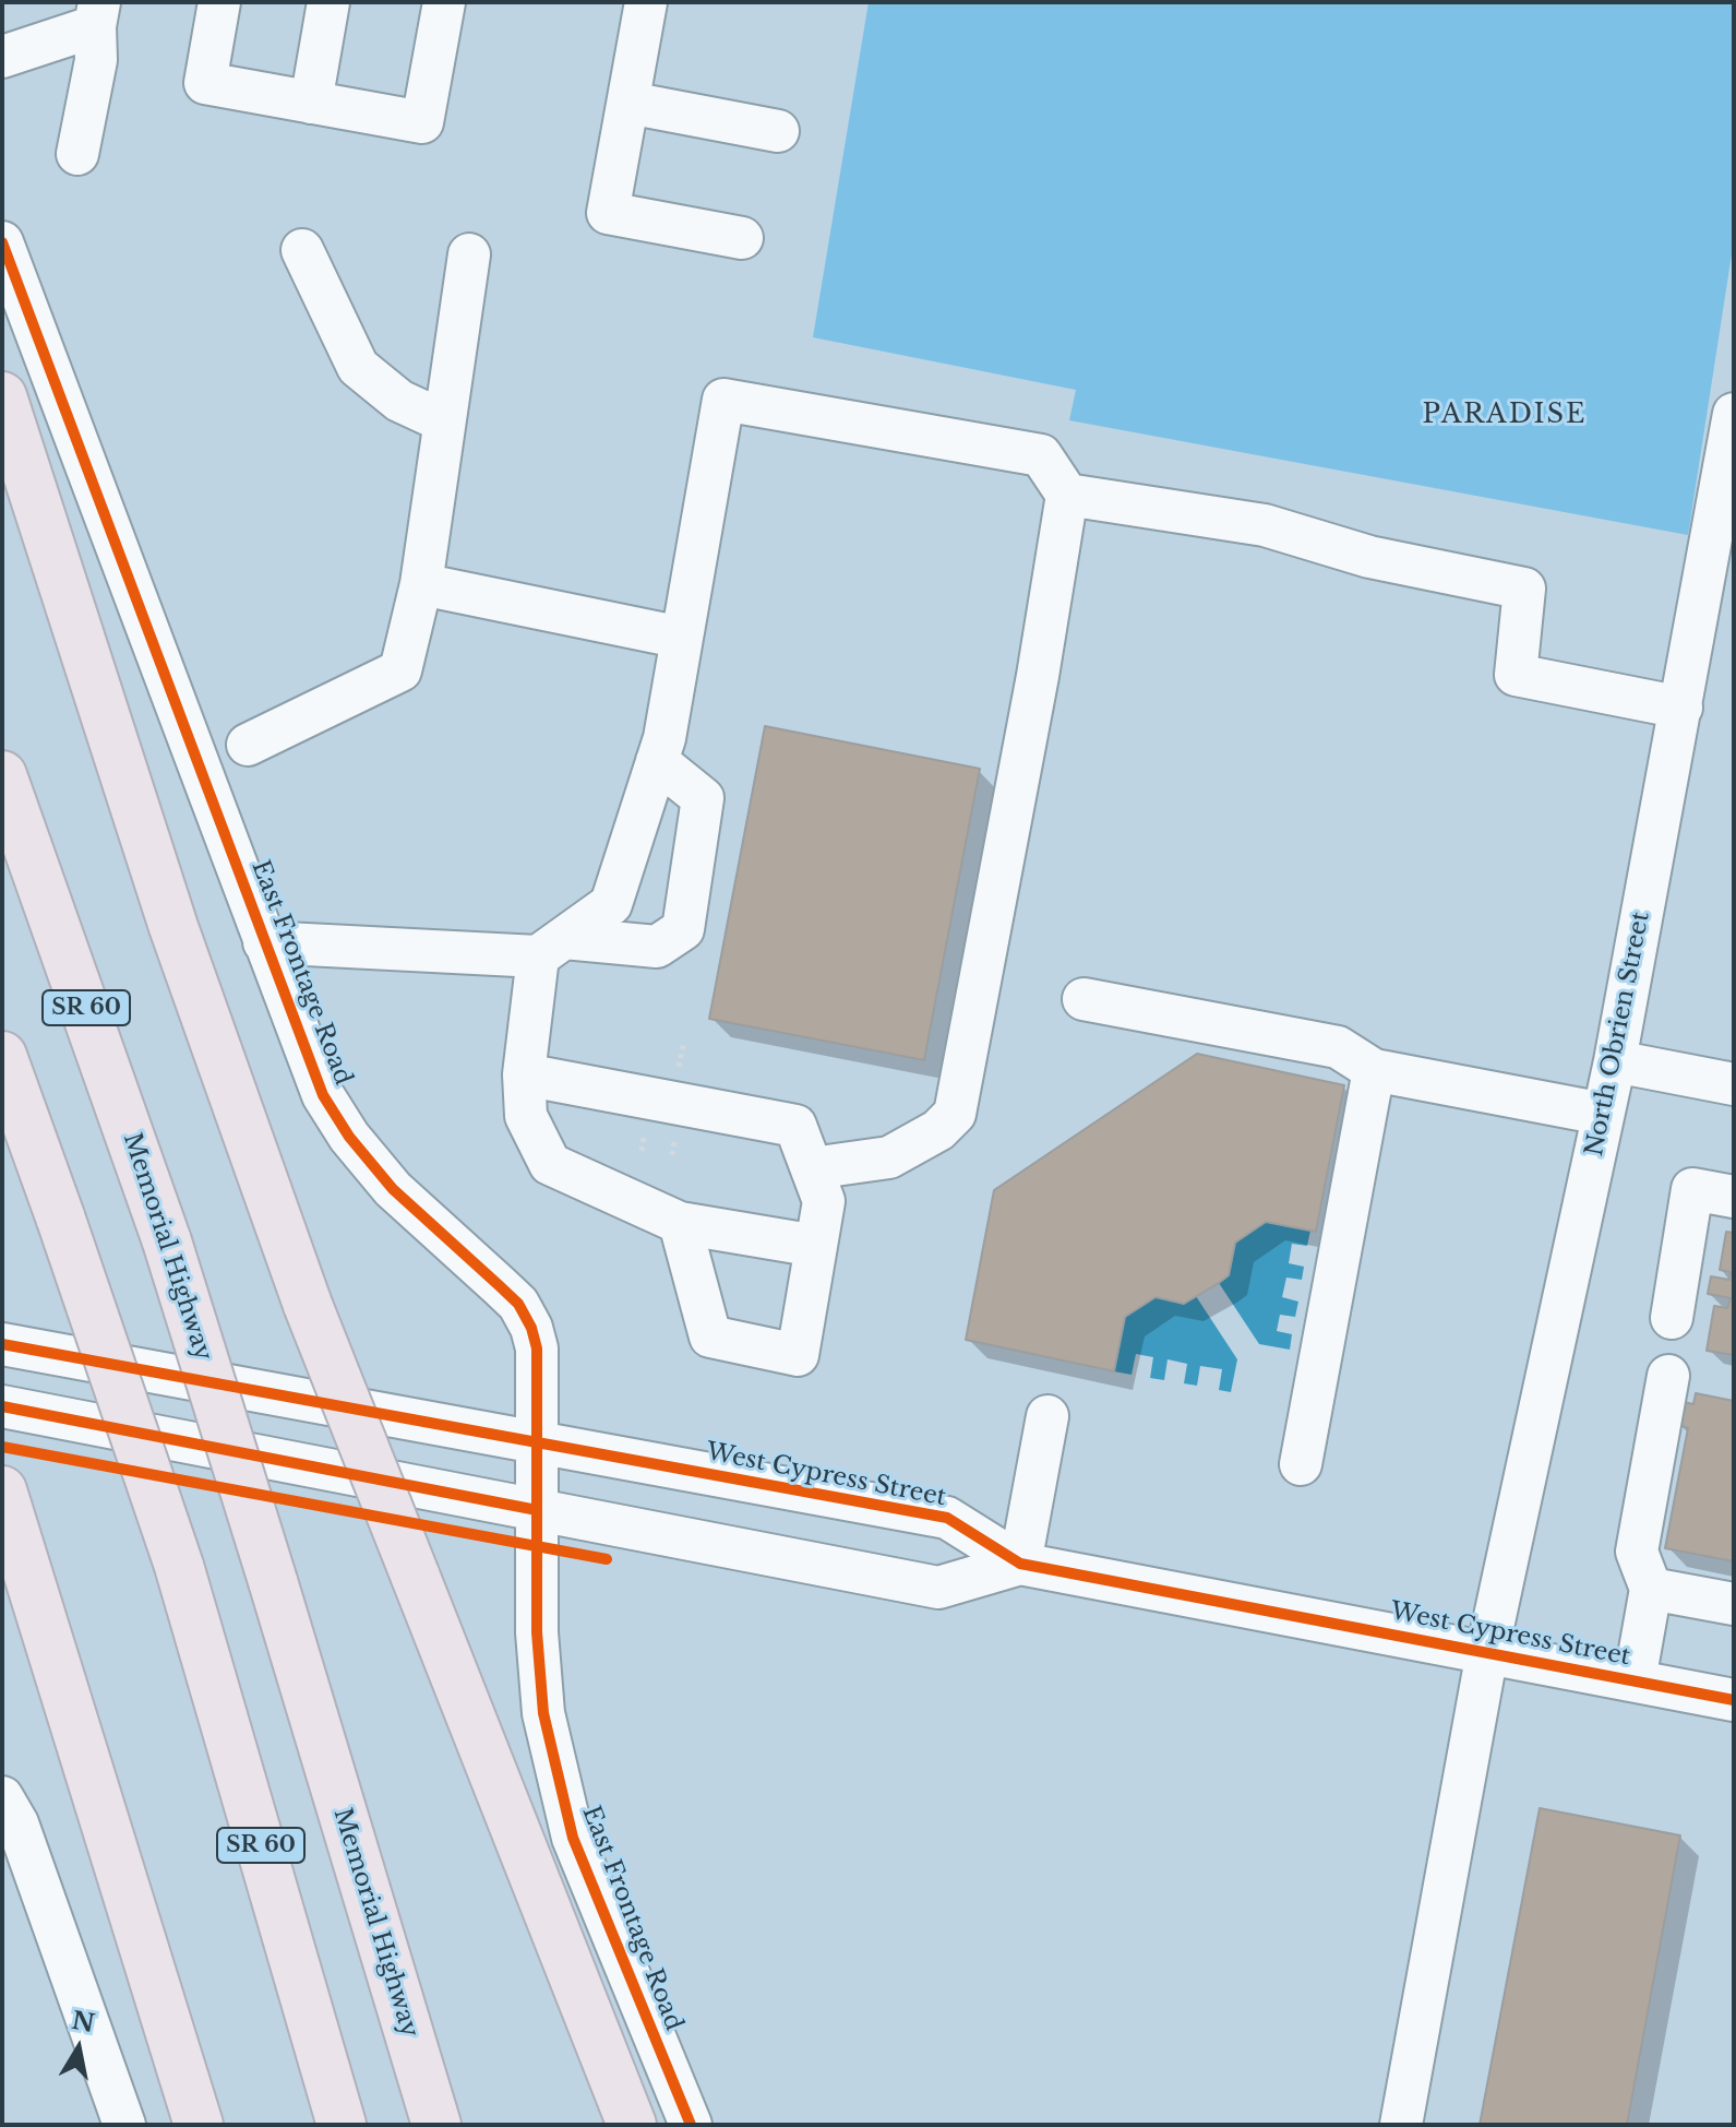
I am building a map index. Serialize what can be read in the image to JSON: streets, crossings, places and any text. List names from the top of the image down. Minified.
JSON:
{"streets":{"highway":["SR 60","Memorial Highway"],"street":["East Frontage Road","North Obrien Street","West Cypress Street"]},"crossings":[["East Frontage Road","West Cypress Street"],["North Obrien Street","West Cypress Street"]],"districts":["PARADISE"],"north":"top"}
